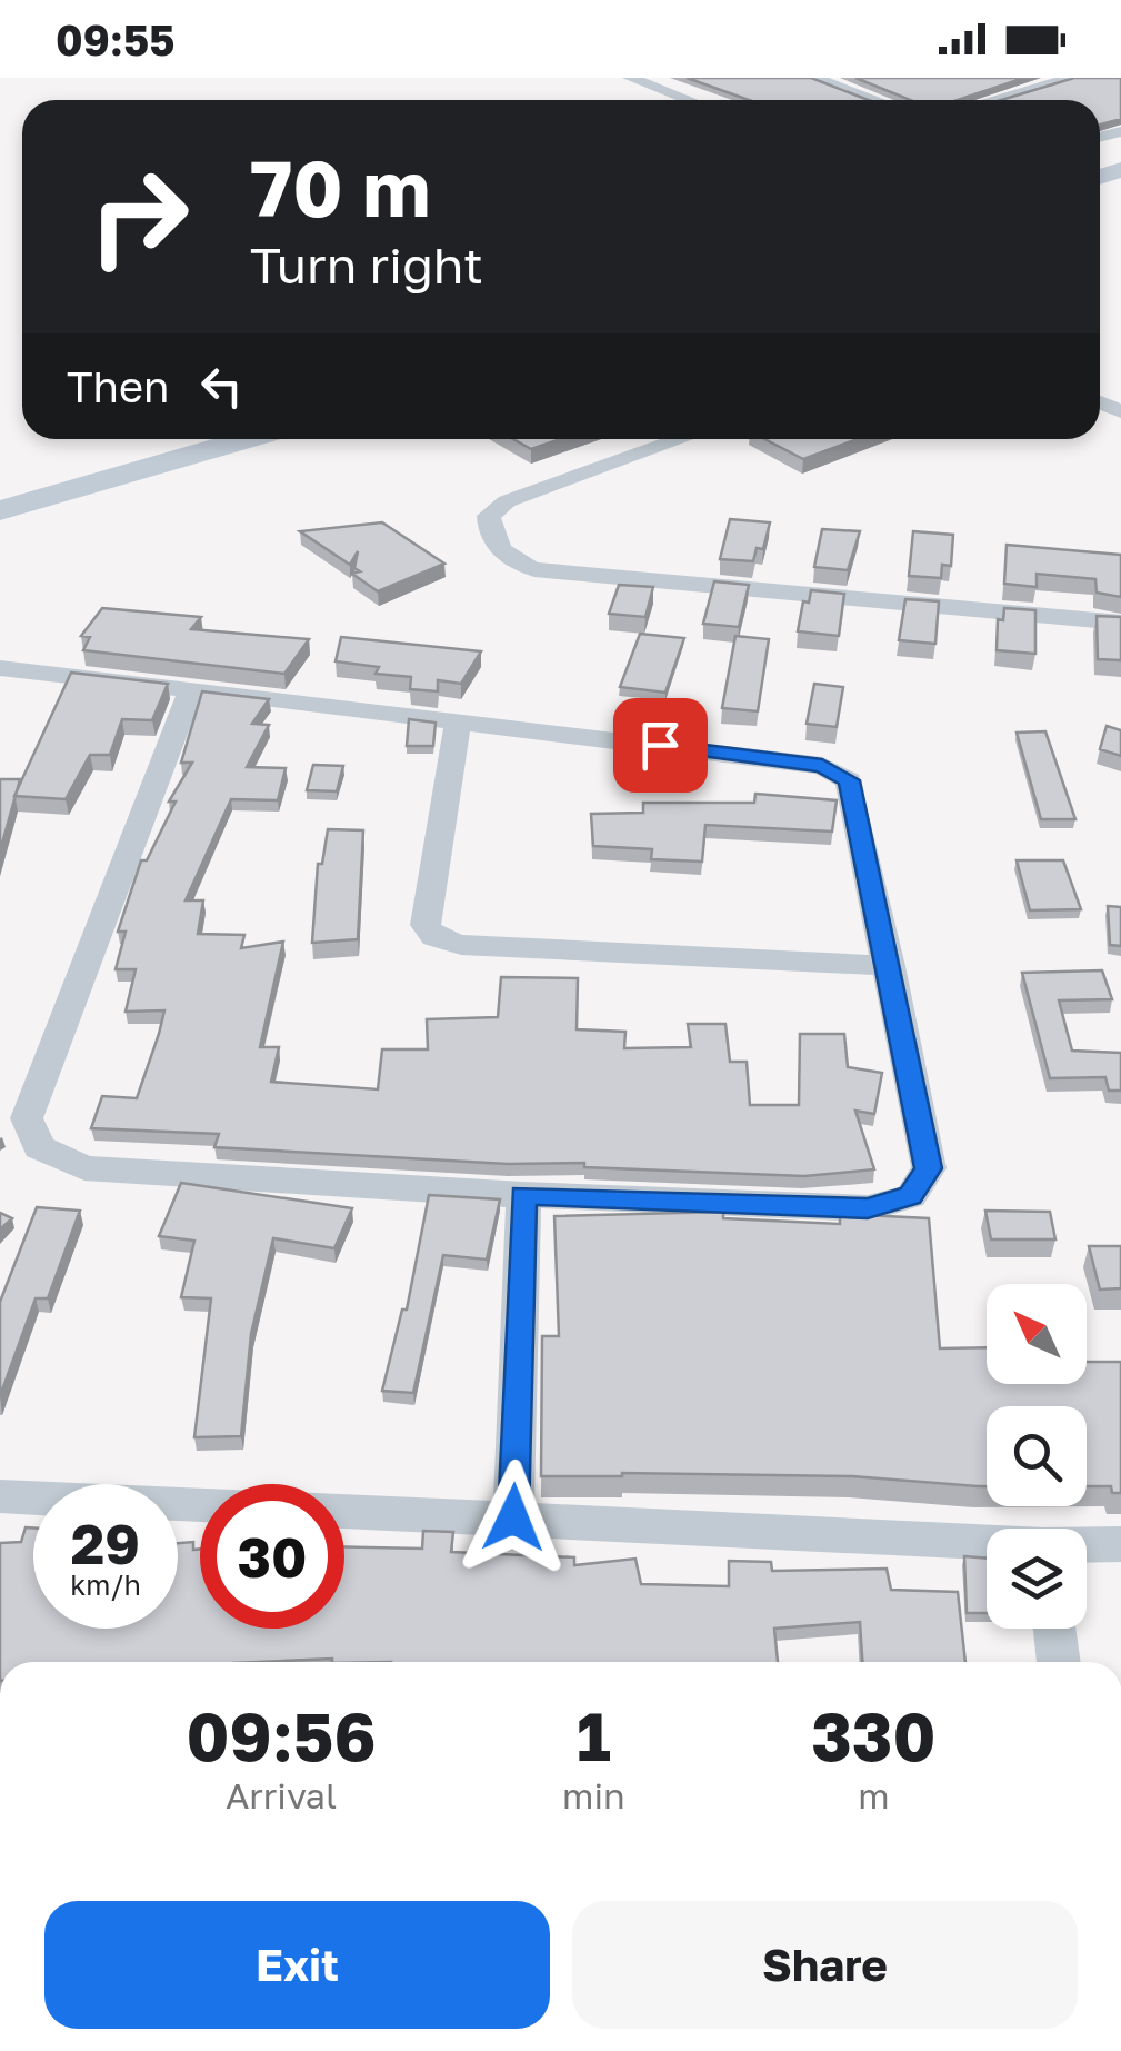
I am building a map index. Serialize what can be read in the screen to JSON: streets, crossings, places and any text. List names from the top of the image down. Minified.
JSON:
{"north":"top left","page":{"status":"09:55","turn":["70 m","Turn right"],"then":"Then","speed":"29 km/h","limit":"30","eta":["09:56","Arrival","1","min","330","m"],"buttons":["Exit","Share"]}}
